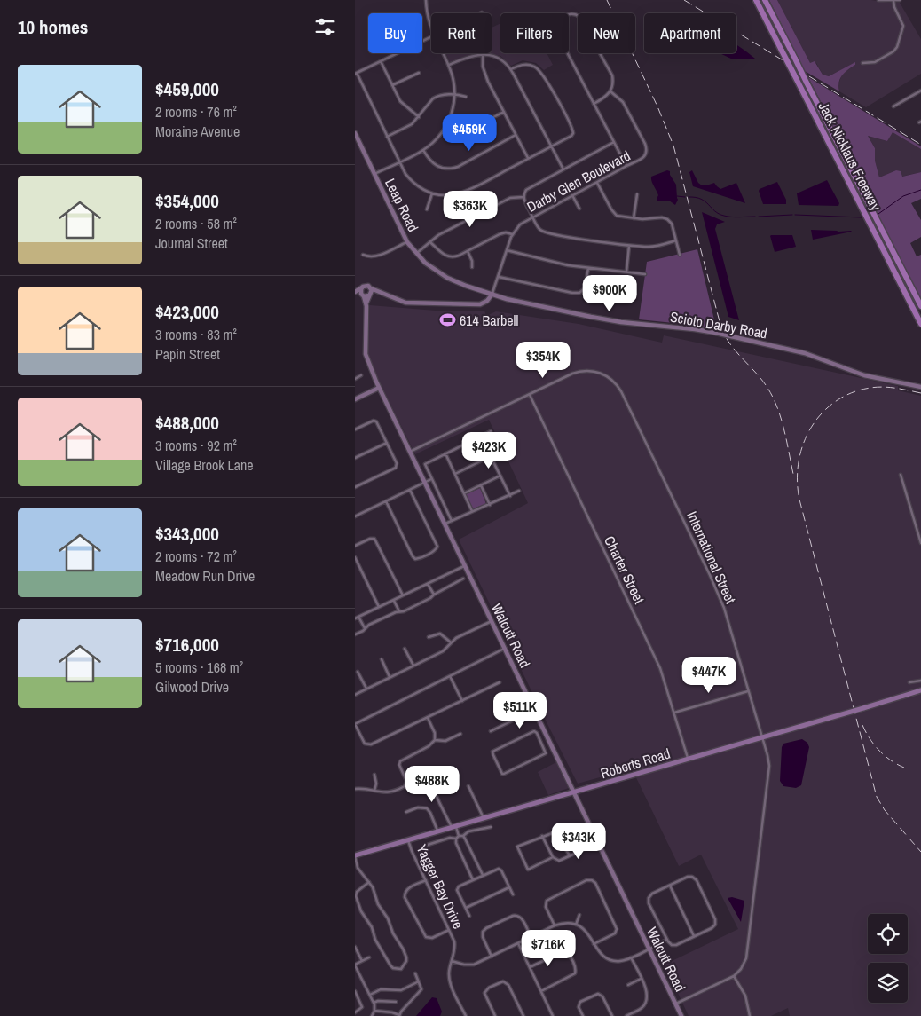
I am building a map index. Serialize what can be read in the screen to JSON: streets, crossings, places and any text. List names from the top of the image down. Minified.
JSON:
{"streets":{"highway":["Jack Nicklaus Freeway"],"main road":["Roberts Road"],"street":["Darby Glen Boulevard","Leap Road","Scioto Darby Road","International Street","Charter Street","Walcutt Road","Yagger Bay Drive"]},"crossings":[["Darby Glen Boulevard","Leap Road"],["Darby Glen Boulevard","Scioto Darby Road"],["Leap Road","Scioto Darby Road"],["International Street","Charter Street"],["International Street","Walcutt Road"],["International Street","Roberts Road"],["Charter Street","Roberts Road"],["Walcutt Road","Roberts Road"],["Roberts Road","Yagger Bay Drive"]],"places":{"sports":["614 Barbell"]},"page":{"heading":"10 homes","chip":["Buy","Rent","Filters","New","Apartment"],"list":[{"name":"$459,000","note":"2 rooms · 76 m² · Moraine Avenue"},{"name":"$354,000","note":"2 rooms · 58 m² · Journal Street"},{"name":"$423,000","note":"3 rooms · 83 m² · Papin Street"},{"name":"$488,000","note":"3 rooms · 92 m² · Village Brook Lane"},{"name":"$343,000","note":"2 rooms · 72 m² · Meadow Run Drive"},{"name":"$716,000","note":"5 rooms · 168 m² · Gilwood Drive"}],"price":["$459K","$363K","$900K","$354K","$423K","$447K","$511K","$488K","$343K","$716K"]}}
